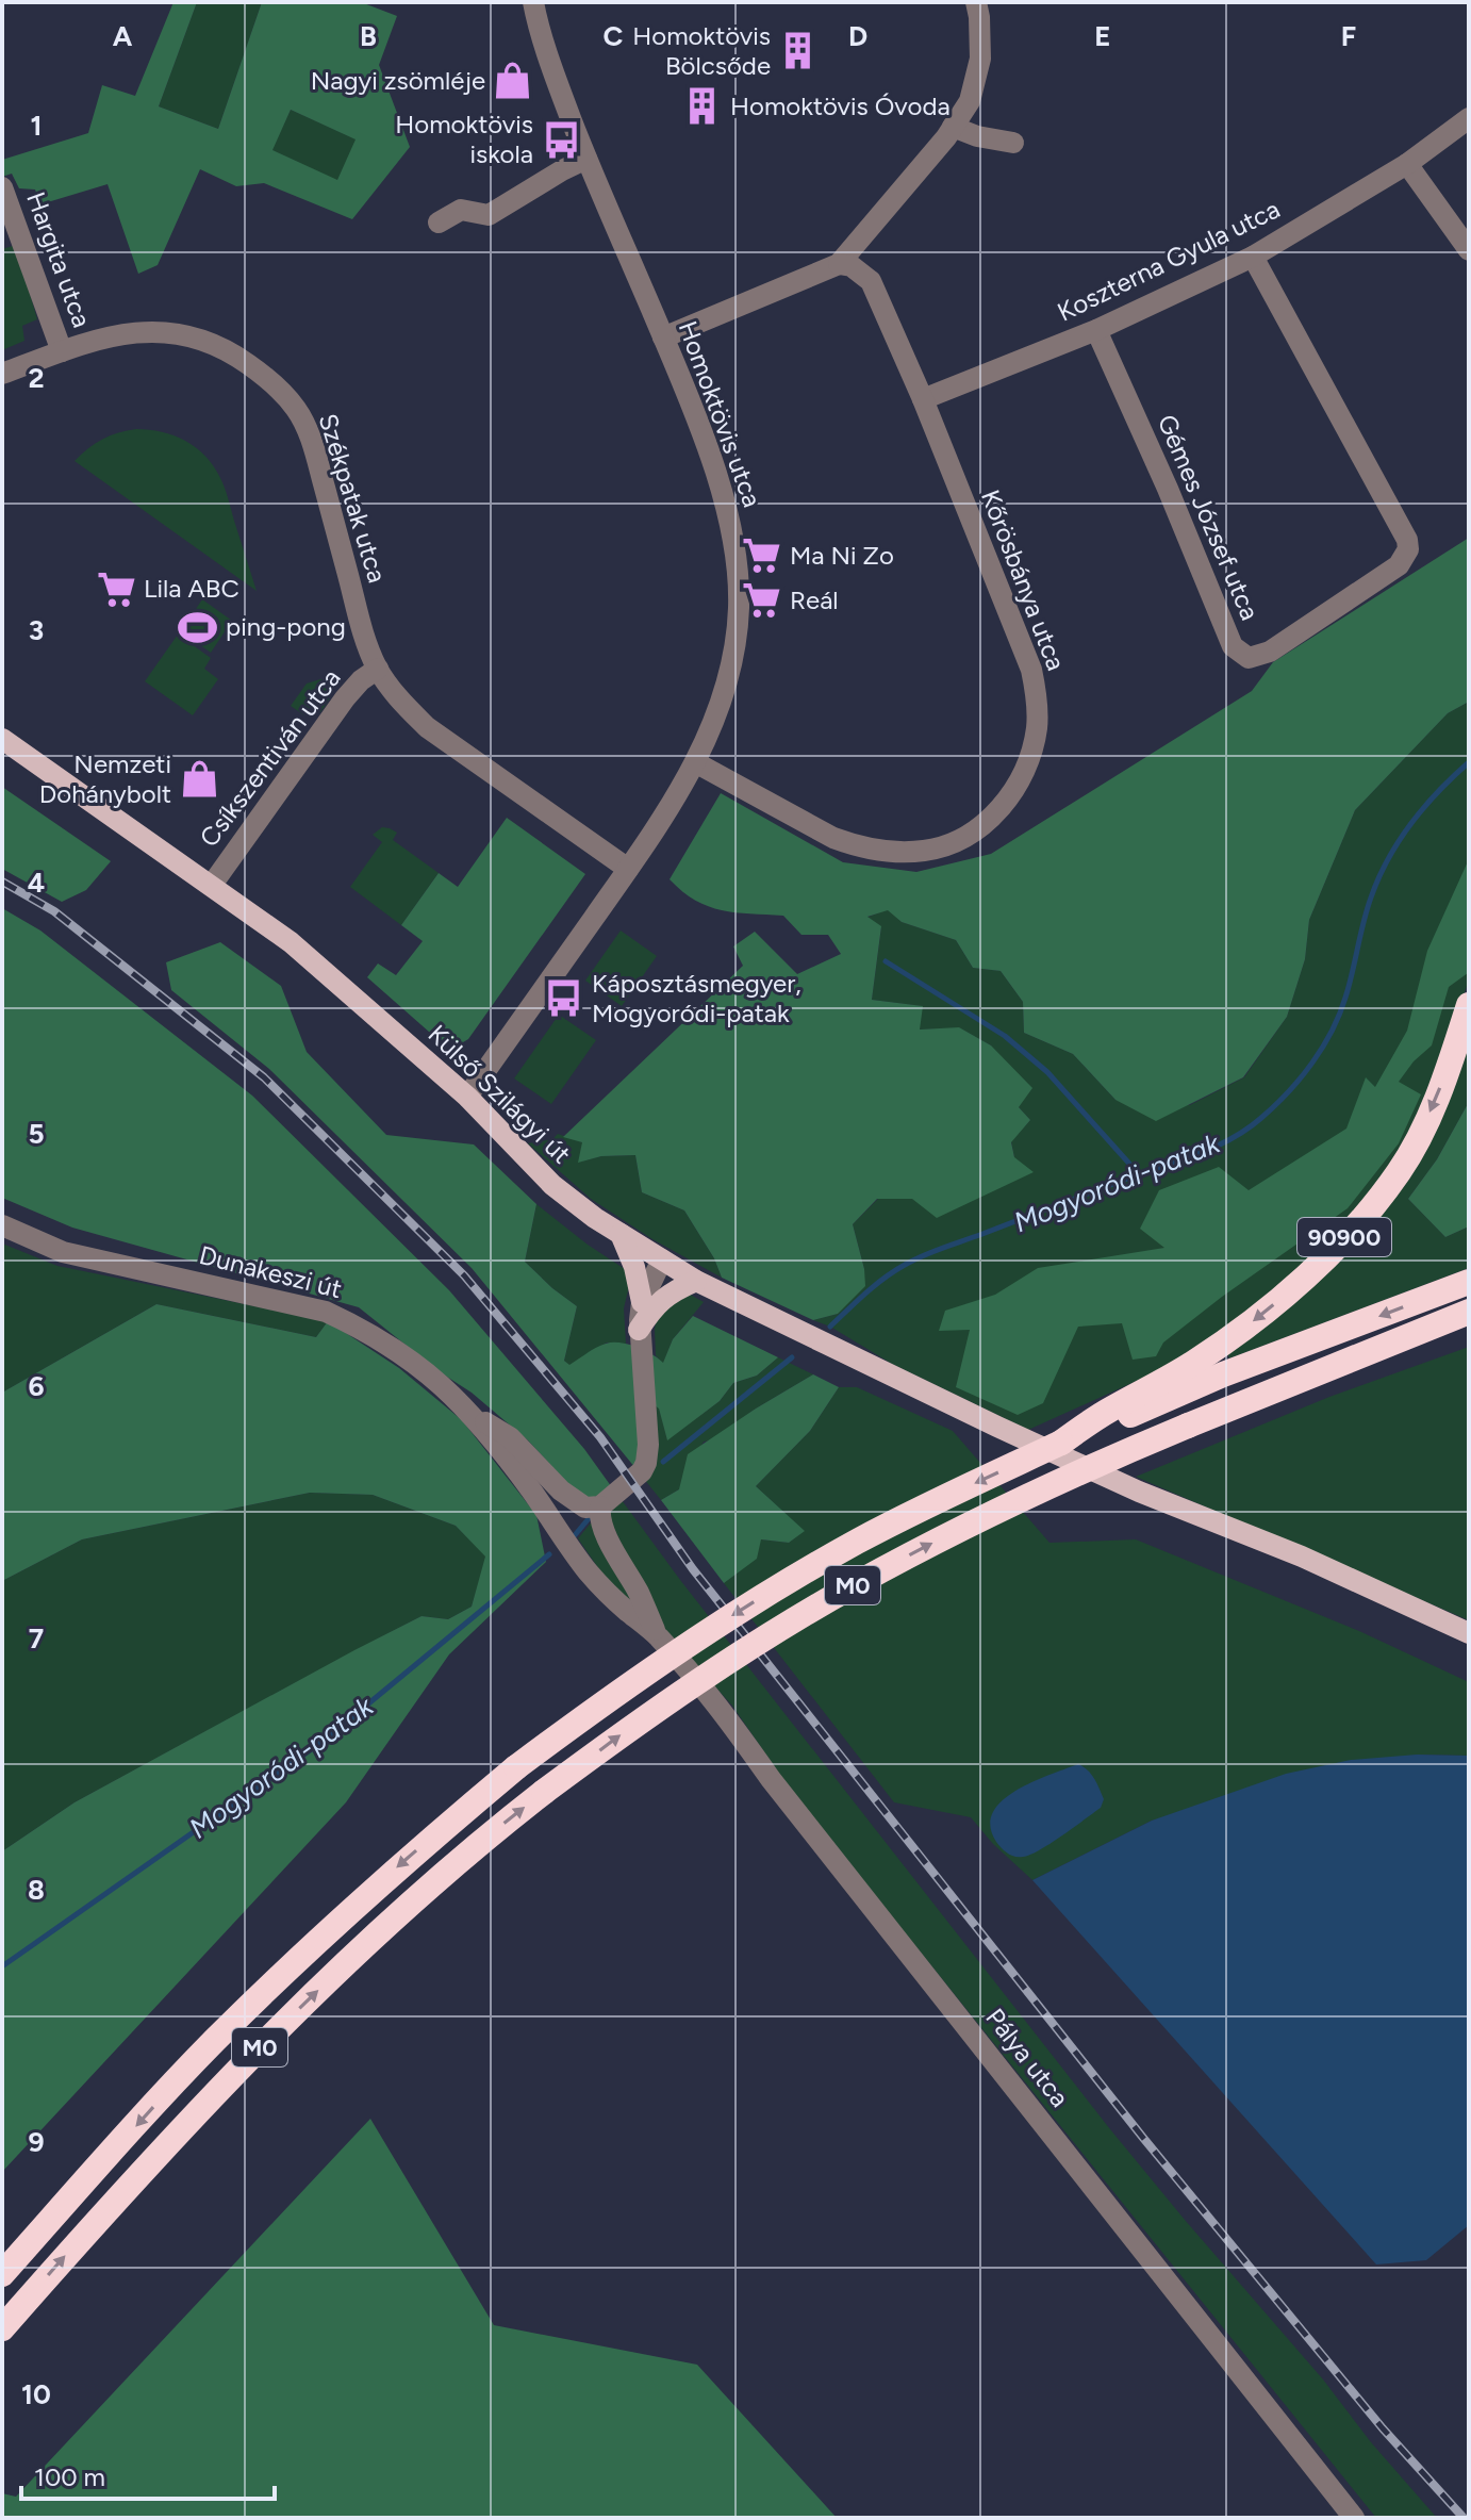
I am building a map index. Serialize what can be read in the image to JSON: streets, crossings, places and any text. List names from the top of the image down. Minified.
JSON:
{"streets":{"highway":["90900","M0"],"main road":["Külső Szilágyi út"],"street":["Hargita utca","Koszterna Gyula utca","Homoktövis utca","Székpatak utca","Gémes József utca","Kőrösbánya utca","Csíkszentiván utca","Dunakeszi út","Pálya utca"]},"crossings":[["Hargita utca","Székpatak utca"],["Koszterna Gyula utca","Gémes József utca"],["Koszterna Gyula utca","Kőrösbánya utca"],["Homoktövis utca","Székpatak utca"],["Homoktövis utca","Kőrösbánya utca"],["Homoktövis utca","Külső Szilágyi út"],["Székpatak utca","Csíkszentiván utca"],["Csíkszentiván utca","Külső Szilágyi út"],["90900","M0"],["Dunakeszi út","Pálya utca"]],"water":["Mogyoródi-patak"],"places":{"building":["Homoktövis Bölcsőde","Homoktövis Óvoda"],"shop":["Nagyi zsömléje","Nemzeti Dohánybolt"],"bus stop":["Homoktövis iskola","Káposztásmegyer, Mogyoródi-patak"],"supermarket":["Ma Ni Zo","Lila ABC","Reál"],"sports":["ping-pong"]},"scale_bar":"100 m","grid":{"columns":["A","B","C","D","E","F"],"rows":["1","2","3","4","5","6","7","8","9","10"]}}
